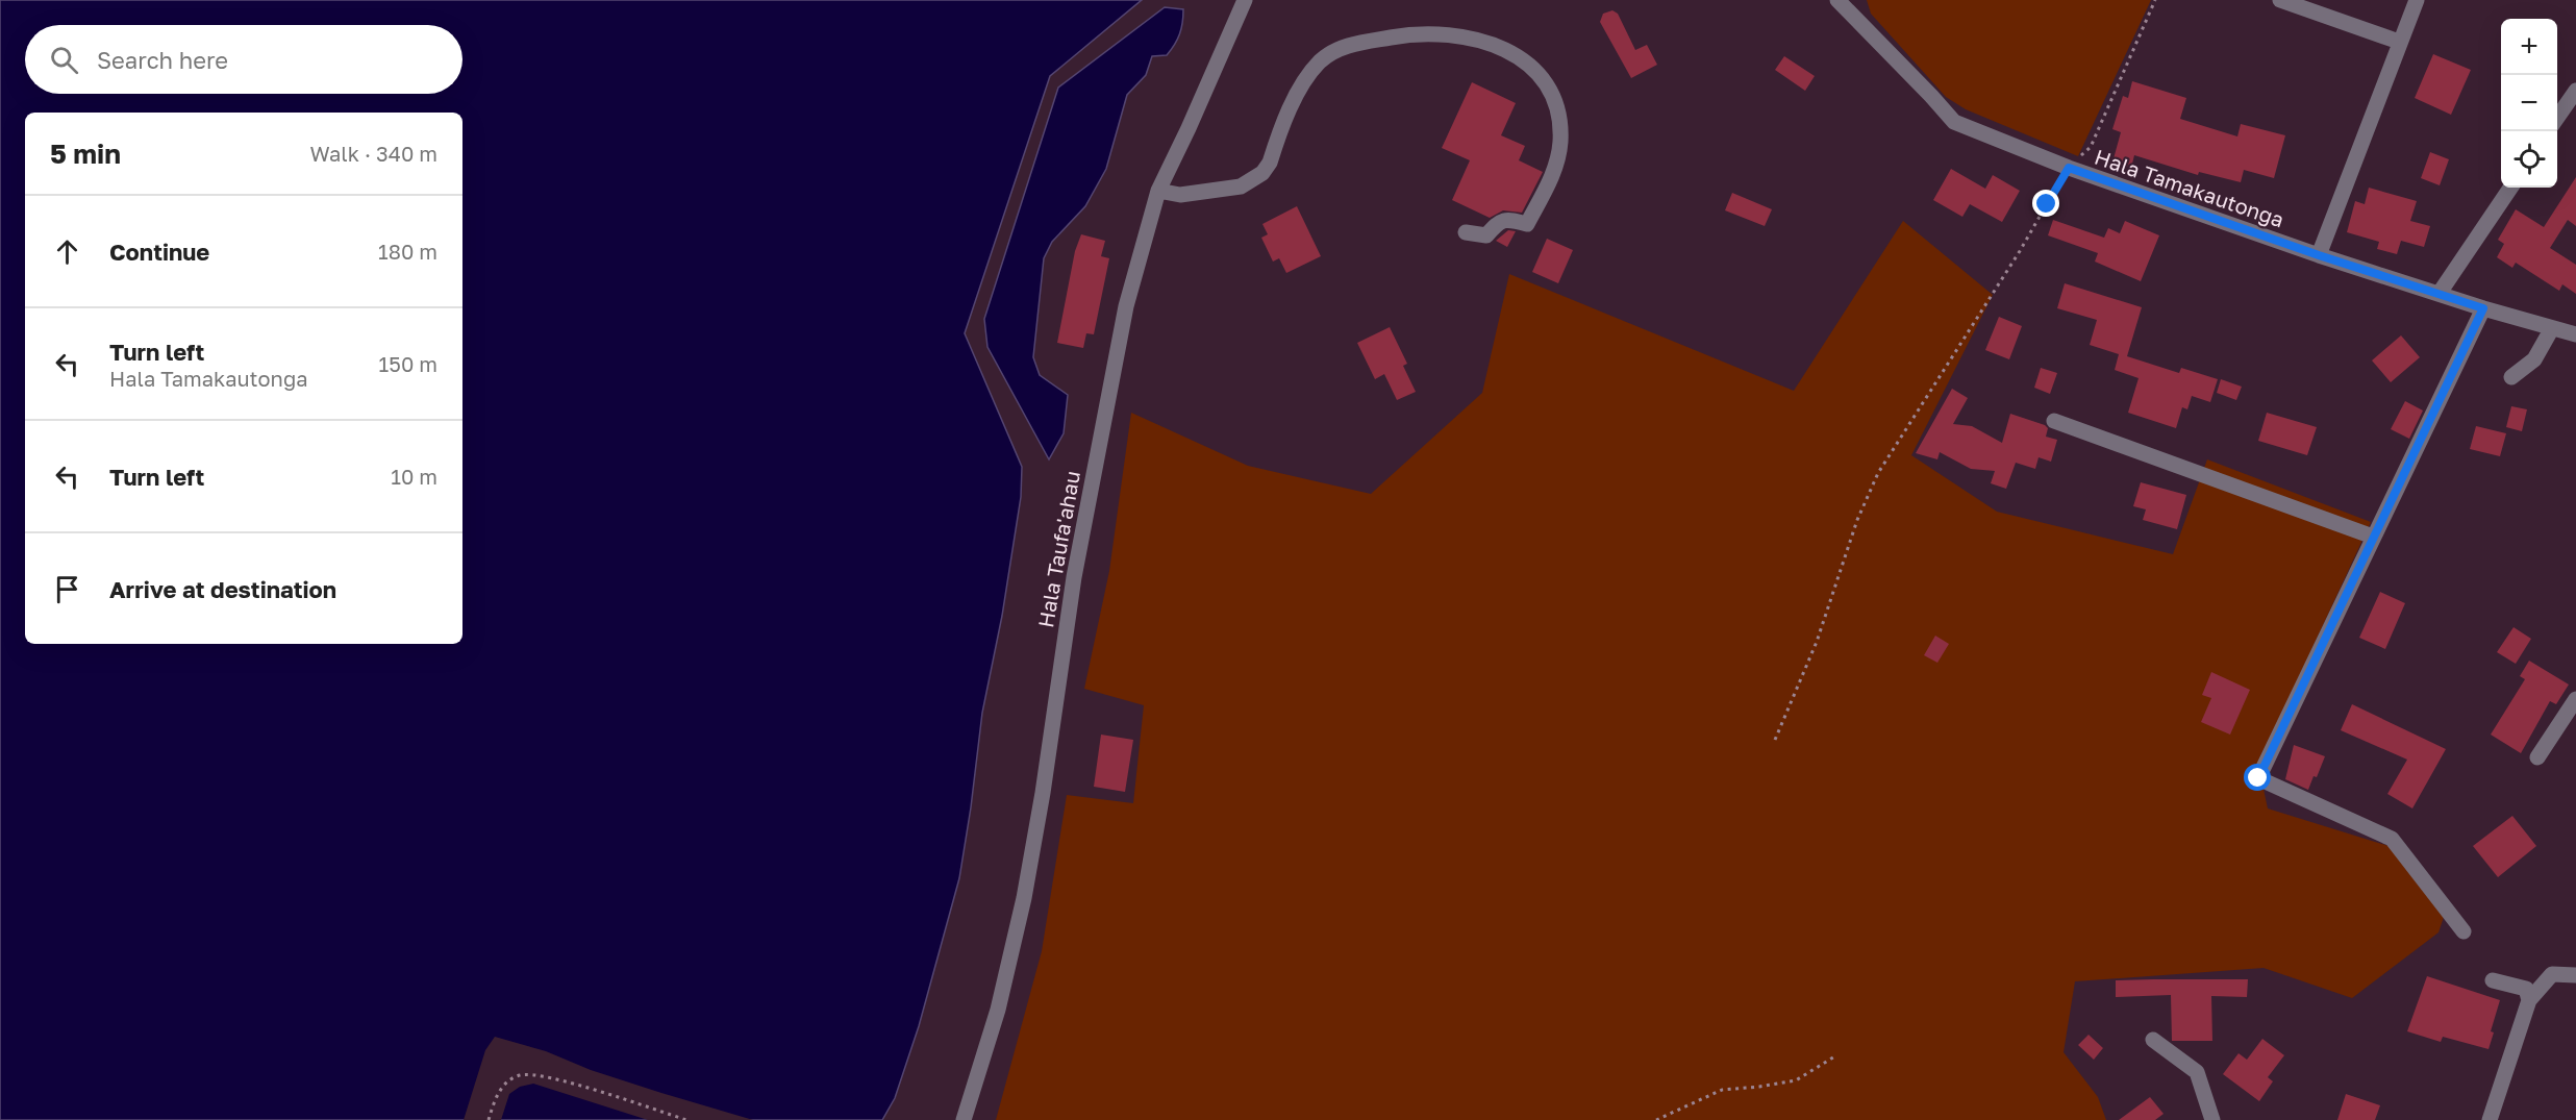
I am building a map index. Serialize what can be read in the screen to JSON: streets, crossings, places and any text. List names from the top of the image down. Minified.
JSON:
{"streets":{"street":["Hala Tamakautonga","Hala Taufa'ahau"]},"page":{"map_buttons":["+","−"],"search":"Search here","heading":["5 min","Walk · 340 m"],"list":[["Continue","180 m"],["Turn left","Hala Tamakautonga","150 m"],["Turn left","10 m"],"Arrive at destination"]}}
